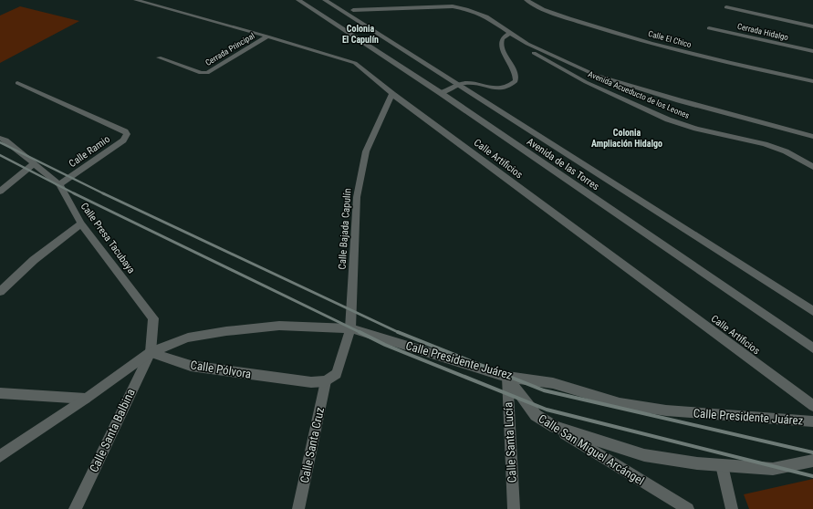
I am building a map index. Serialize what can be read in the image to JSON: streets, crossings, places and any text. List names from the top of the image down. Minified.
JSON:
{"streets":{"street":["Cerrada Hidalgo","Calle El Chico","Cerrada Principal","Avenida Acueducto de los Leones","Calle Ramio","Calle Artificios","Avenida de las Torres","Calle Bajada Capulín","Calle Presa Tacubaya","Calle Presidente Juárez","Calle Pólvora","Calle Santa Balbina","Calle Santa Lucía","Calle Santa Cruz","Calle San Miguel Arcángel"]},"crossings":[["Cerrada Principal","Calle Artificios"],["Calle Ramio","Calle Presa Tacubaya"],["Calle Artificios","Calle Bajada Capulín"],["Calle Bajada Capulín","Calle Presidente Juárez"],["Calle Presa Tacubaya","Calle Presidente Juárez"],["Calle Presa Tacubaya","Calle Pólvora"],["Calle Presa Tacubaya","Calle Santa Balbina"],["Calle Presidente Juárez","Calle Pólvora"],["Calle Presidente Juárez","Calle Santa Balbina"],["Calle Presidente Juárez","Calle Santa Lucía"],["Calle Presidente Juárez","Calle San Miguel Arcángel"],["Calle Pólvora","Calle Santa Balbina"],["Calle Pólvora","Calle Santa Cruz"],["Calle Santa Lucía","Calle San Miguel Arcángel"]],"districts":["Colonia El Capulín","Colonia Ampliación Hidalgo"]}
